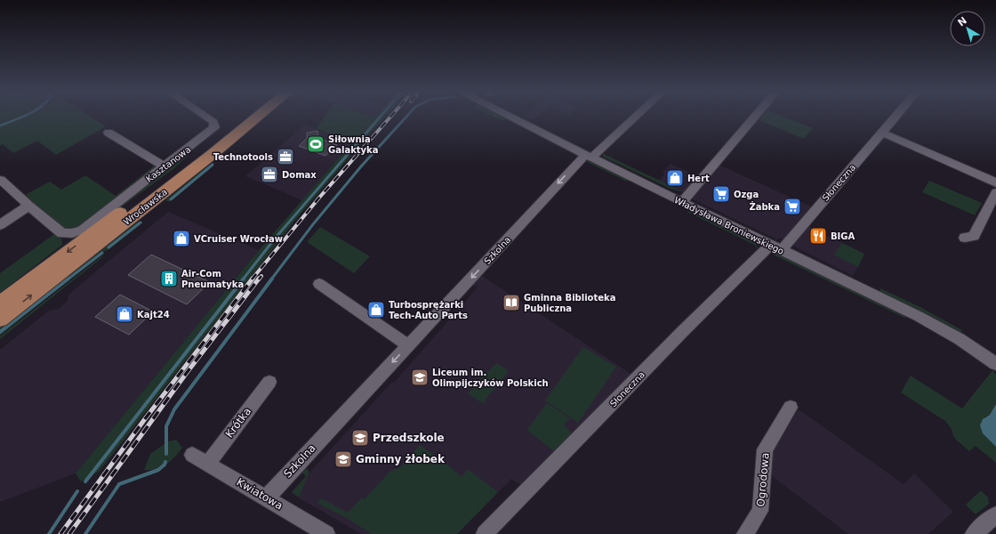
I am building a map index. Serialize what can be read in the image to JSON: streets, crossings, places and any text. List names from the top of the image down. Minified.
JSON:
{"streets":{"main road":["Wrocławska"],"street":["Kasztanowa","Słoneczna","Władysława Broniewskiego","Szkolna","Krótka","Ogrodowa","Kwiatowa"]},"crossings":[["Słoneczna","Władysława Broniewskiego"],["Władysława Broniewskiego","Szkolna"],["Szkolna","Kwiatowa"],["Krótka","Kwiatowa"]],"one_way":["Szkolna"],"places":{"sports":["Siłownia Galaktyka"],"office":["Technotools","Domax"],"shop":["Hert","VCruiser Wrocław","Turbosprężarki Tech-Auto Parts","Kajt24"],"supermarket":["Ozga","Żabka"],"restaurant":["BIGA"],"building":["Air-Com Pneumatyka"],"library":["Gminna Biblioteka Publiczna"],"school or university":["Liceum im. Olimpijczyków Polskich","Przedszkole","Gminny żłobek"]},"north":"top left"}
